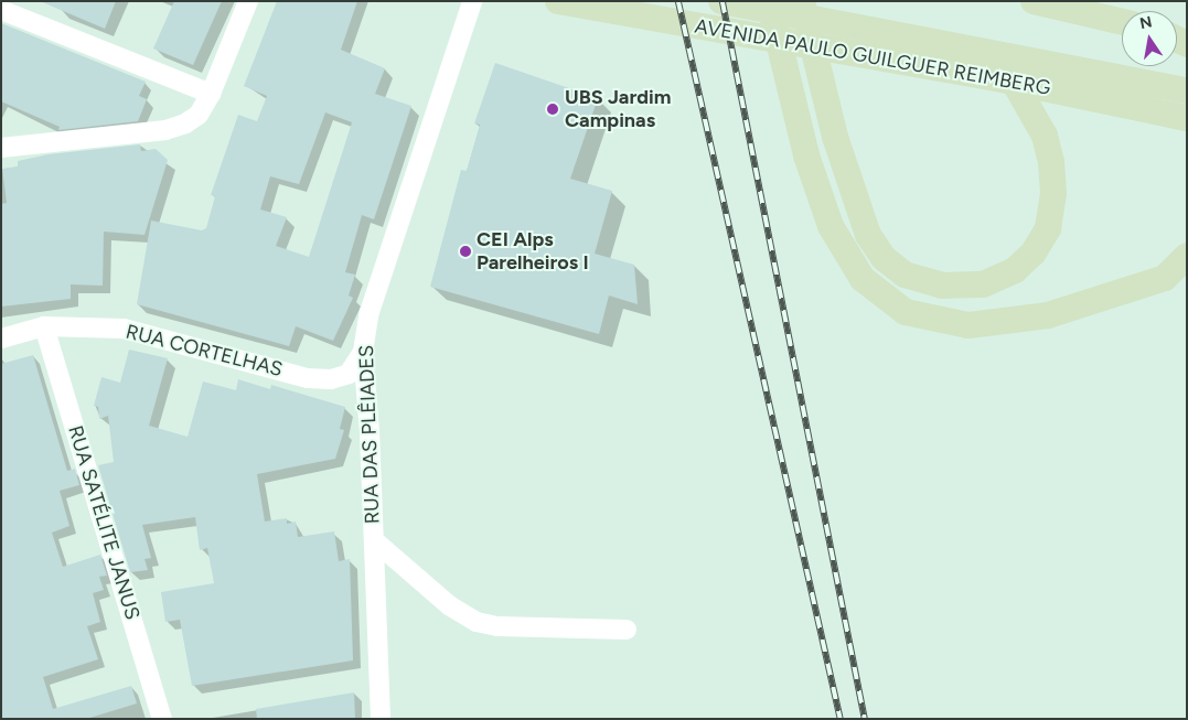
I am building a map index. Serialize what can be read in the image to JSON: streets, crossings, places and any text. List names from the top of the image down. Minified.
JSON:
{"streets":{"street":["AVENIDA PAULO GUILGUER REIMBERG","RUA CORTELHAS","RUA DAS PLÊIADES","RUA SATÉLITE JANUS"]},"crossings":[["RUA CORTELHAS","RUA DAS PLÊIADES"],["RUA CORTELHAS","RUA SATÉLITE JANUS"]],"places":["UBS Jardim Campinas","CEI Alps Parelheiros I"],"north":"top"}
